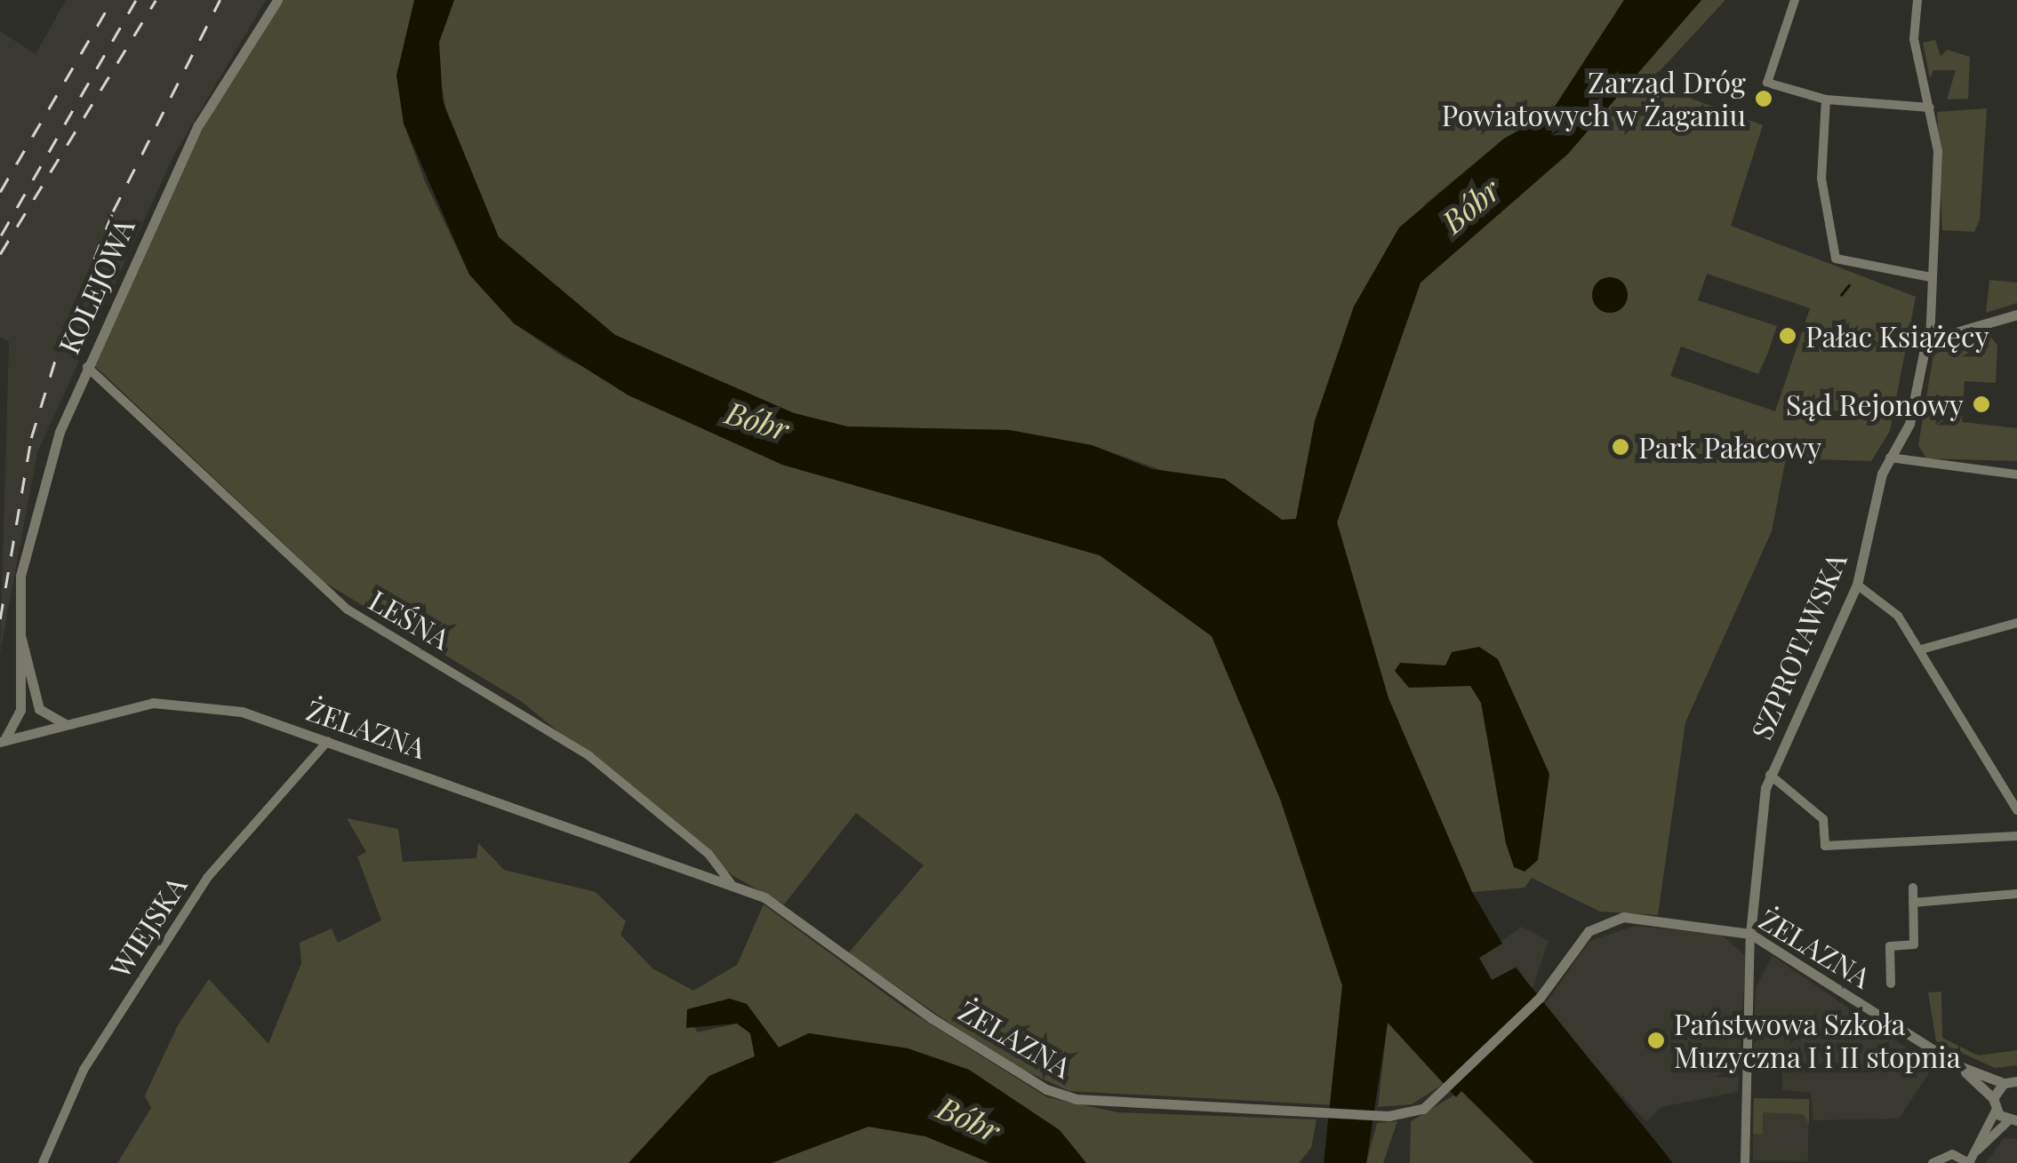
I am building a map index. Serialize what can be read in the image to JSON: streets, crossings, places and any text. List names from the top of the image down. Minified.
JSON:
{"streets":{"street":["KOLEJOWA","LEŚNA","SZPROTAWSKA","ŻELAZNA","WIEJSKA"]},"crossings":[["KOLEJOWA","LEŚNA"],["KOLEJOWA","ŻELAZNA"],["LEŚNA","ŻELAZNA"],["SZPROTAWSKA","ŻELAZNA"],["ŻELAZNA","WIEJSKA"]],"water":["Bóbr"],"places":["Zarząd Dróg Powiatowych w Żaganiu","Pałac Książęcy","Sąd Rejonowy","Park Pałacowy","Państwowa Szkoła Muzyczna I i II stopnia"]}
